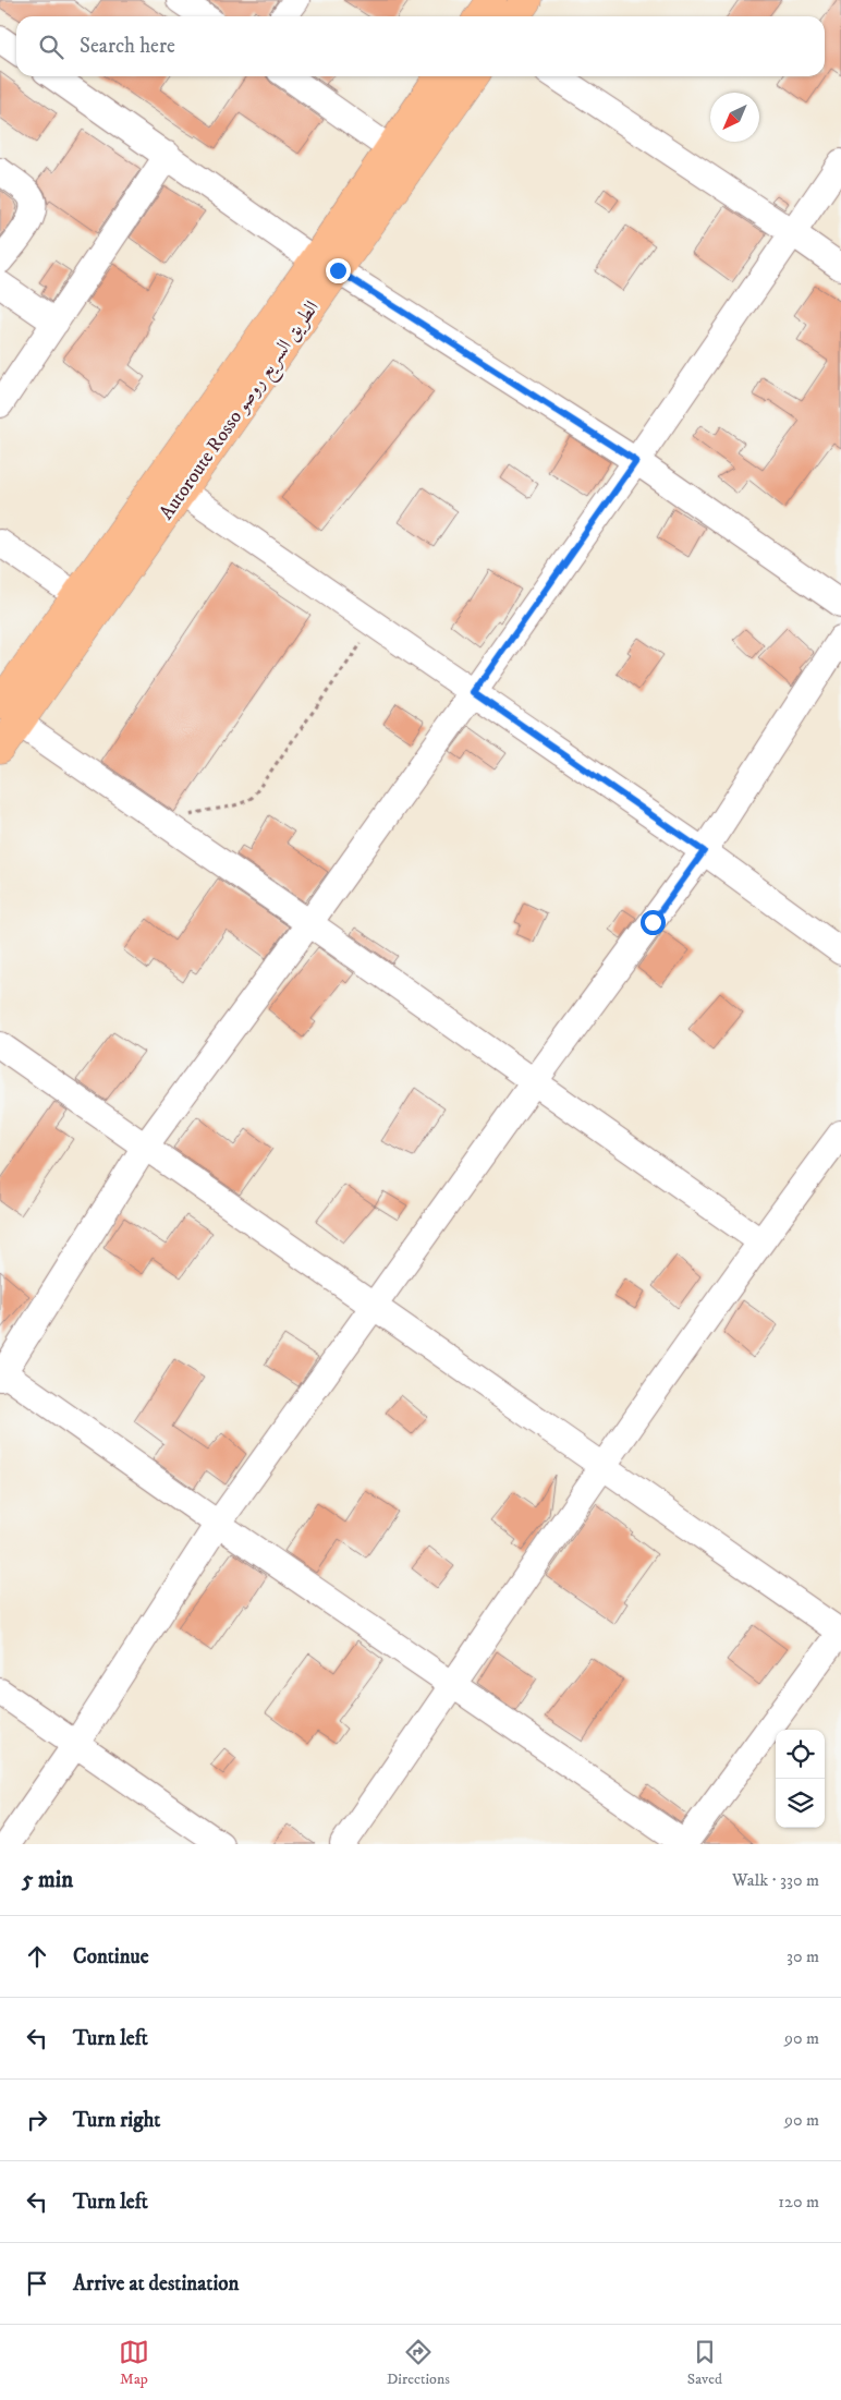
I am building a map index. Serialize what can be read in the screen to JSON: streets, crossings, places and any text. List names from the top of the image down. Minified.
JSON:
{"streets":{"highway":["Autoroute Rosso الطريق السريع روصو"]},"north":"bottom left","page":{"search":"Search here","heading":["5 min","Walk · 330 m"],"list":[["Continue","30 m"],["Turn left","90 m"],["Turn right","90 m"],["Turn left","120 m"],"Arrive at destination"],"nav":["Map","Directions","Saved"]}}
